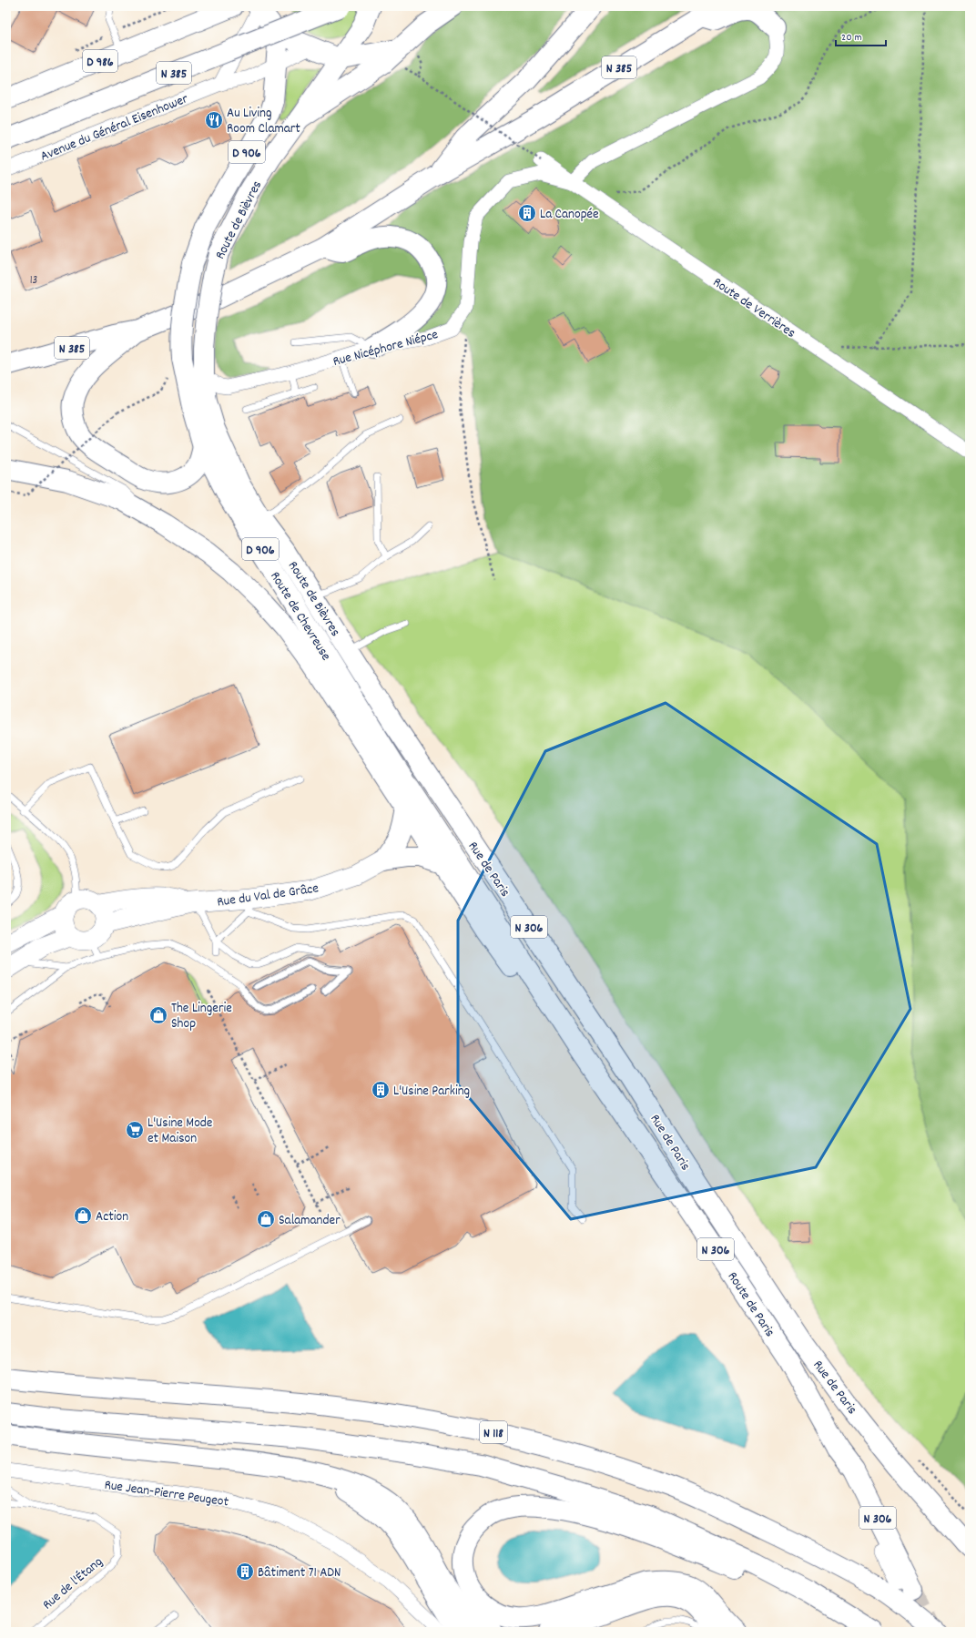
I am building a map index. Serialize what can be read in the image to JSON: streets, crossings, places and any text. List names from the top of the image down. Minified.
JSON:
{"streets":{"main road":["D 986","N 385","D 906","Route de Bièvres","Route de Chevreuse","Rue de Paris","N 306","Route de Paris","N 118"],"street":["Avenue du Général Eisenhower","Route de Verrières","Rue Nicéphore Niépce","Rue du Val de Grâce","Rue Jean-Pierre Peugeot"],"lane":["Rue de l'Étang"]},"crossings":[["Avenue du Général Eisenhower","Route de Chevreuse"],["Route de Bièvres","Rue Nicéphore Niépce"],["Route de Bièvres","Rue de Paris"],["Route de Verrières","Rue Nicéphore Niépce"],["Route de Chevreuse","Rue de Paris"],["Rue de Paris","Route de Paris"],["N 306","Route de Paris"]],"places":{"restaurant":["Au Living Room Clamart"],"building":["La Canopée","L'Usine Parking","Bâtiment 71 ADN"],"shop":["The Lingerie Shop","Action","Salamander"],"supermarket":["L'Usine Mode et Maison"]},"house_numbers":["13"],"scale_bar":"20 m"}
